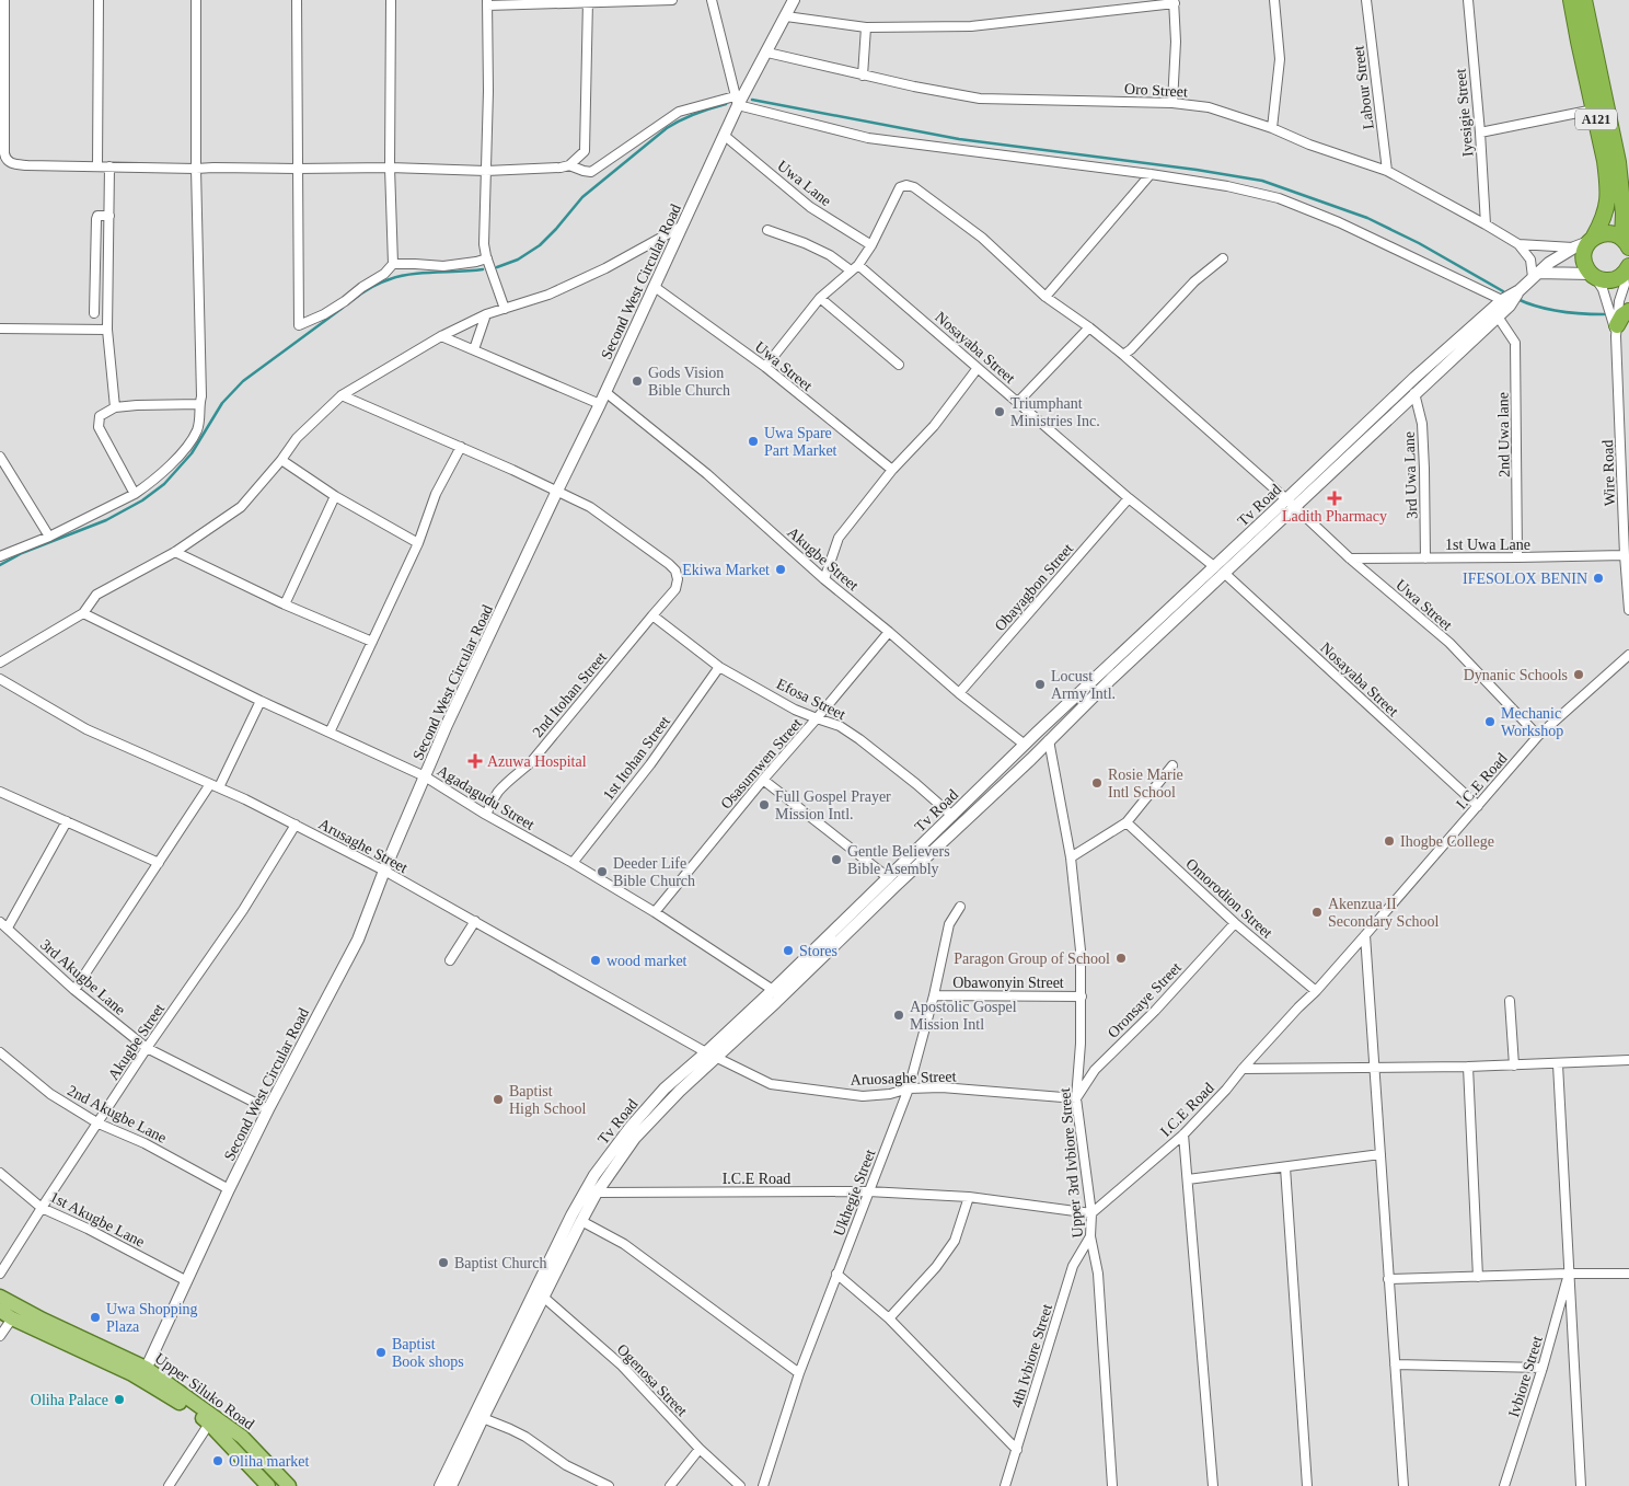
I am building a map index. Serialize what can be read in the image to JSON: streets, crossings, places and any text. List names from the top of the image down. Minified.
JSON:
{"streets":{"highway":["A121"],"main road":["Upper Siluko Road"],"street":["Labour Street","Oro Street","Iyesigie Street","Uwa Lane","Second West Circular Road","Nosayaba Street","Uwa Street","2nd Uwa lane","Wire Road","3rd Uwa Lane","Tv Road","1st Uwa Lane","Akugbe Street","Obayagbon Street","2nd Itohan Street","Efosa Street","1st Itohan Street","Osasumwen Street","I.C.E Road","Agadagudu Street","Arusaghe Street","Omorodion Street","3rd Akugbe Lane","Obawonyin Street","Oronsaye Street","Aruosaghe Street","2nd Akugbe Lane","Upper 3rd Ivbiore Street","Ukhegie Street","1st Akugbe Lane","4th Ivbiore Street","Ivbiore Street","Ogenosa Street"]},"crossings":[["Labour Street","Oro Street"],["Oro Street","Iyesigie Street"],["Oro Street","A121"],["Oro Street","Second West Circular Road"],["Oro Street","Tv Road"],["Iyesigie Street","A121"],["Iyesigie Street","Tv Road"],["A121","Wire Road"],["A121","Tv Road"],["Uwa Lane","Second West Circular Road"],["Uwa Lane","Uwa Street"],["Second West Circular Road","Uwa Street"],["Second West Circular Road","Akugbe Street"],["Second West Circular Road","2nd Itohan Street"],["Second West Circular Road","Agadagudu Street"],["Second West Circular Road","Arusaghe Street"],["Second West Circular Road","3rd Akugbe Lane"],["Second West Circular Road","2nd Akugbe Lane"],["Second West Circular Road","1st Akugbe Lane"],["Second West Circular Road","Upper Siluko Road"],["Nosayaba Street","Tv Road"],["Nosayaba Street","Obayagbon Street"],["Nosayaba Street","I.C.E Road"],["Uwa Street","Tv Road"],["Uwa Street","1st Uwa Lane"],["Uwa Street","I.C.E Road"],["2nd Uwa lane","Tv Road"],["2nd Uwa lane","1st Uwa Lane"],["Wire Road","1st Uwa Lane"],["3rd Uwa Lane","Tv Road"],["3rd Uwa Lane","1st Uwa Lane"],["Tv Road","Akugbe Street"],["Tv Road","Efosa Street"],["Tv Road","I.C.E Road"],["Tv Road","Agadagudu Street"],["Tv Road","Arusaghe Street"],["Tv Road","Aruosaghe Street"],["Tv Road","Upper 3rd Ivbiore Street"],["Tv Road","Ogenosa Street"],["Akugbe Street","Obayagbon Street"],["Akugbe Street","Osasumwen Street"],["Akugbe Street","Arusaghe Street"],["Akugbe Street","3rd Akugbe Lane"],["Akugbe Street","2nd Akugbe Lane"],["Akugbe Street","1st Akugbe Lane"],["2nd Itohan Street","Efosa Street"],["2nd Itohan Street","Agadagudu Street"],["Efosa Street","1st Itohan Street"],["Efosa Street","Osasumwen Street"],["1st Itohan Street","Agadagudu Street"],["Osasumwen Street","Agadagudu Street"],["I.C.E Road","Omorodion Street"],["I.C.E Road","Upper 3rd Ivbiore Street"],["I.C.E Road","Ukhegie Street"],["Arusaghe Street","Aruosaghe Street"],["Omorodion Street","Oronsaye Street"],["Obawonyin Street","Upper 3rd Ivbiore Street"],["Obawonyin Street","Ukhegie Street"],["Oronsaye Street","Aruosaghe Street"],["Oronsaye Street","Upper 3rd Ivbiore Street"],["Aruosaghe Street","Upper 3rd Ivbiore Street"],["Aruosaghe Street","Ukhegie Street"],["Upper 3rd Ivbiore Street","4th Ivbiore Street"]],"places":{"other":["Gods Vision Bible Church","Triumphant Ministries Inc.","Uwa Spare Part Market","Ekiwa Market","IFESOLOX BENIN","Dynanic Schools","Locust Army Intl.","Mechanic Workshop","Rosie Marie Intl School","Full Gospel Prayer Mission Intl.","Ihogbe College","Gentle Believers Bible Asembly","Deeder Life Bible Church","Akenzua II Secondary School","Stores","Paragon Group of School","wood market","Apostolic Gospel Mission Intl","Baptist High School","Baptist Church","Uwa Shopping Plaza","Baptist Book shops","Oliha Palace","Oliha market"],"health":["Ladith Pharmacy","Azuwa Hospital"]}}
